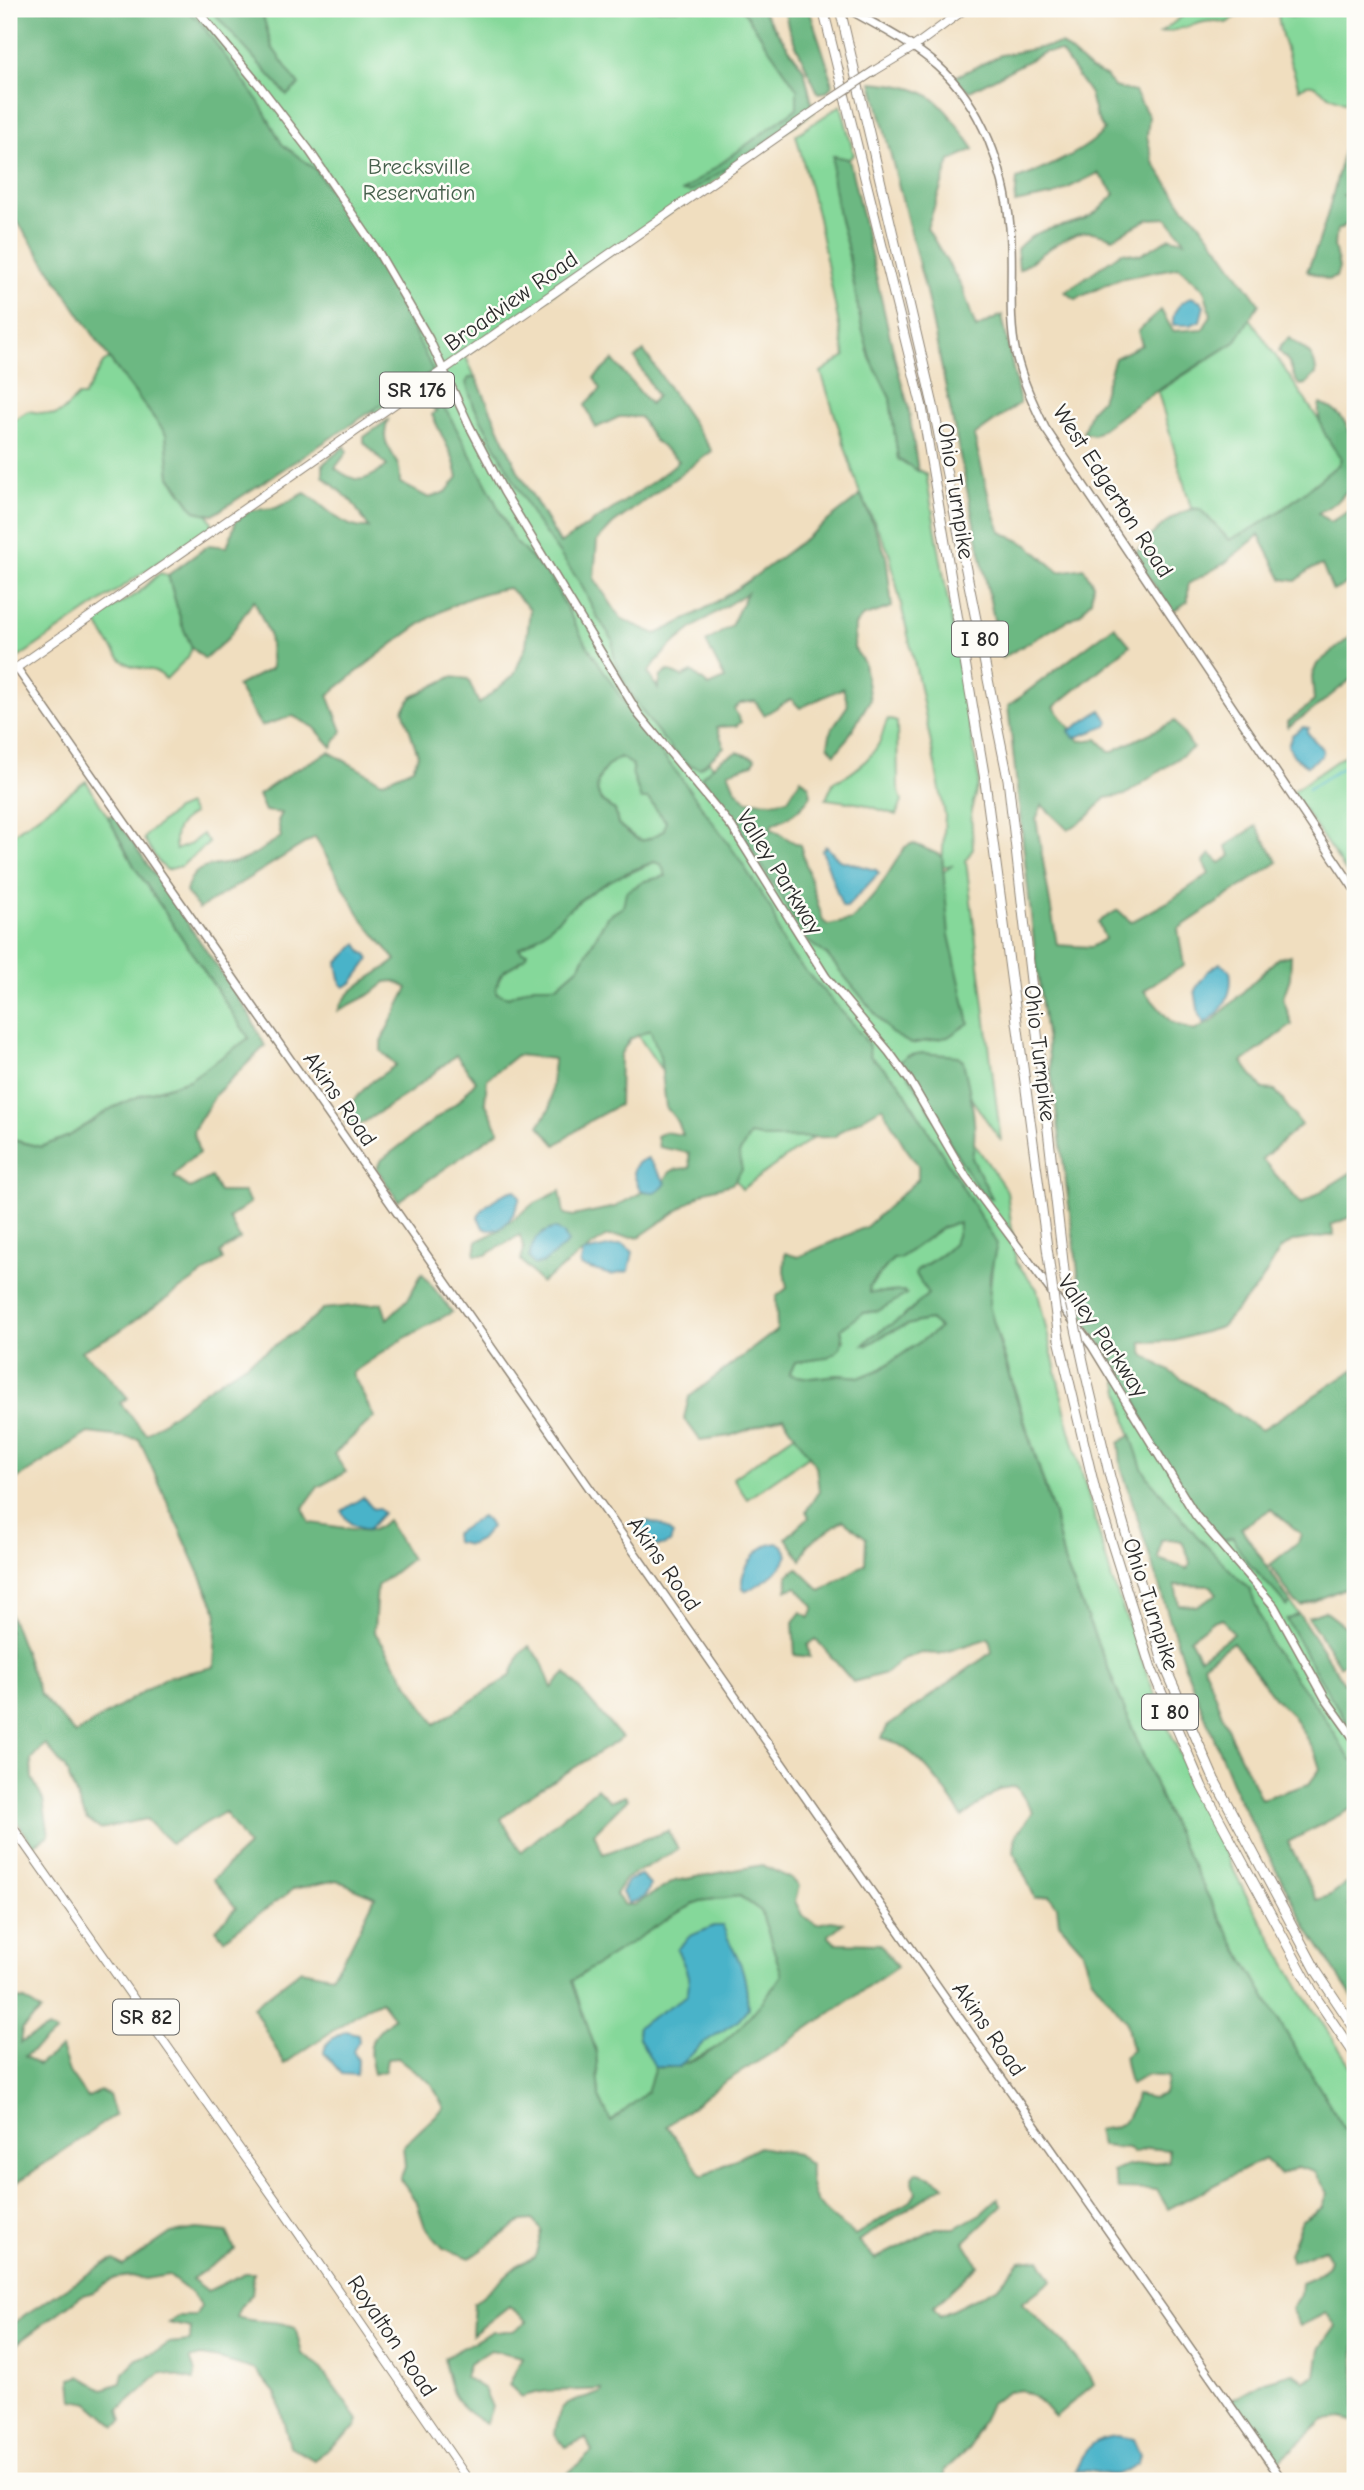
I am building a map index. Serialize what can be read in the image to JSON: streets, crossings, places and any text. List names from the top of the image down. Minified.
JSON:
{"streets":{"highway":["Ohio Turnpike","I 80"],"main road":["Broadview Road","SR 176","SR 82","Royalton Road"],"street":["West Edgerton Road","Valley Parkway","Akins Road"]},"crossings":[["Broadview Road","West Edgerton Road"],["Broadview Road","Valley Parkway"],["Broadview Road","Akins Road"]],"parks":["Brecksville Reservation"]}
